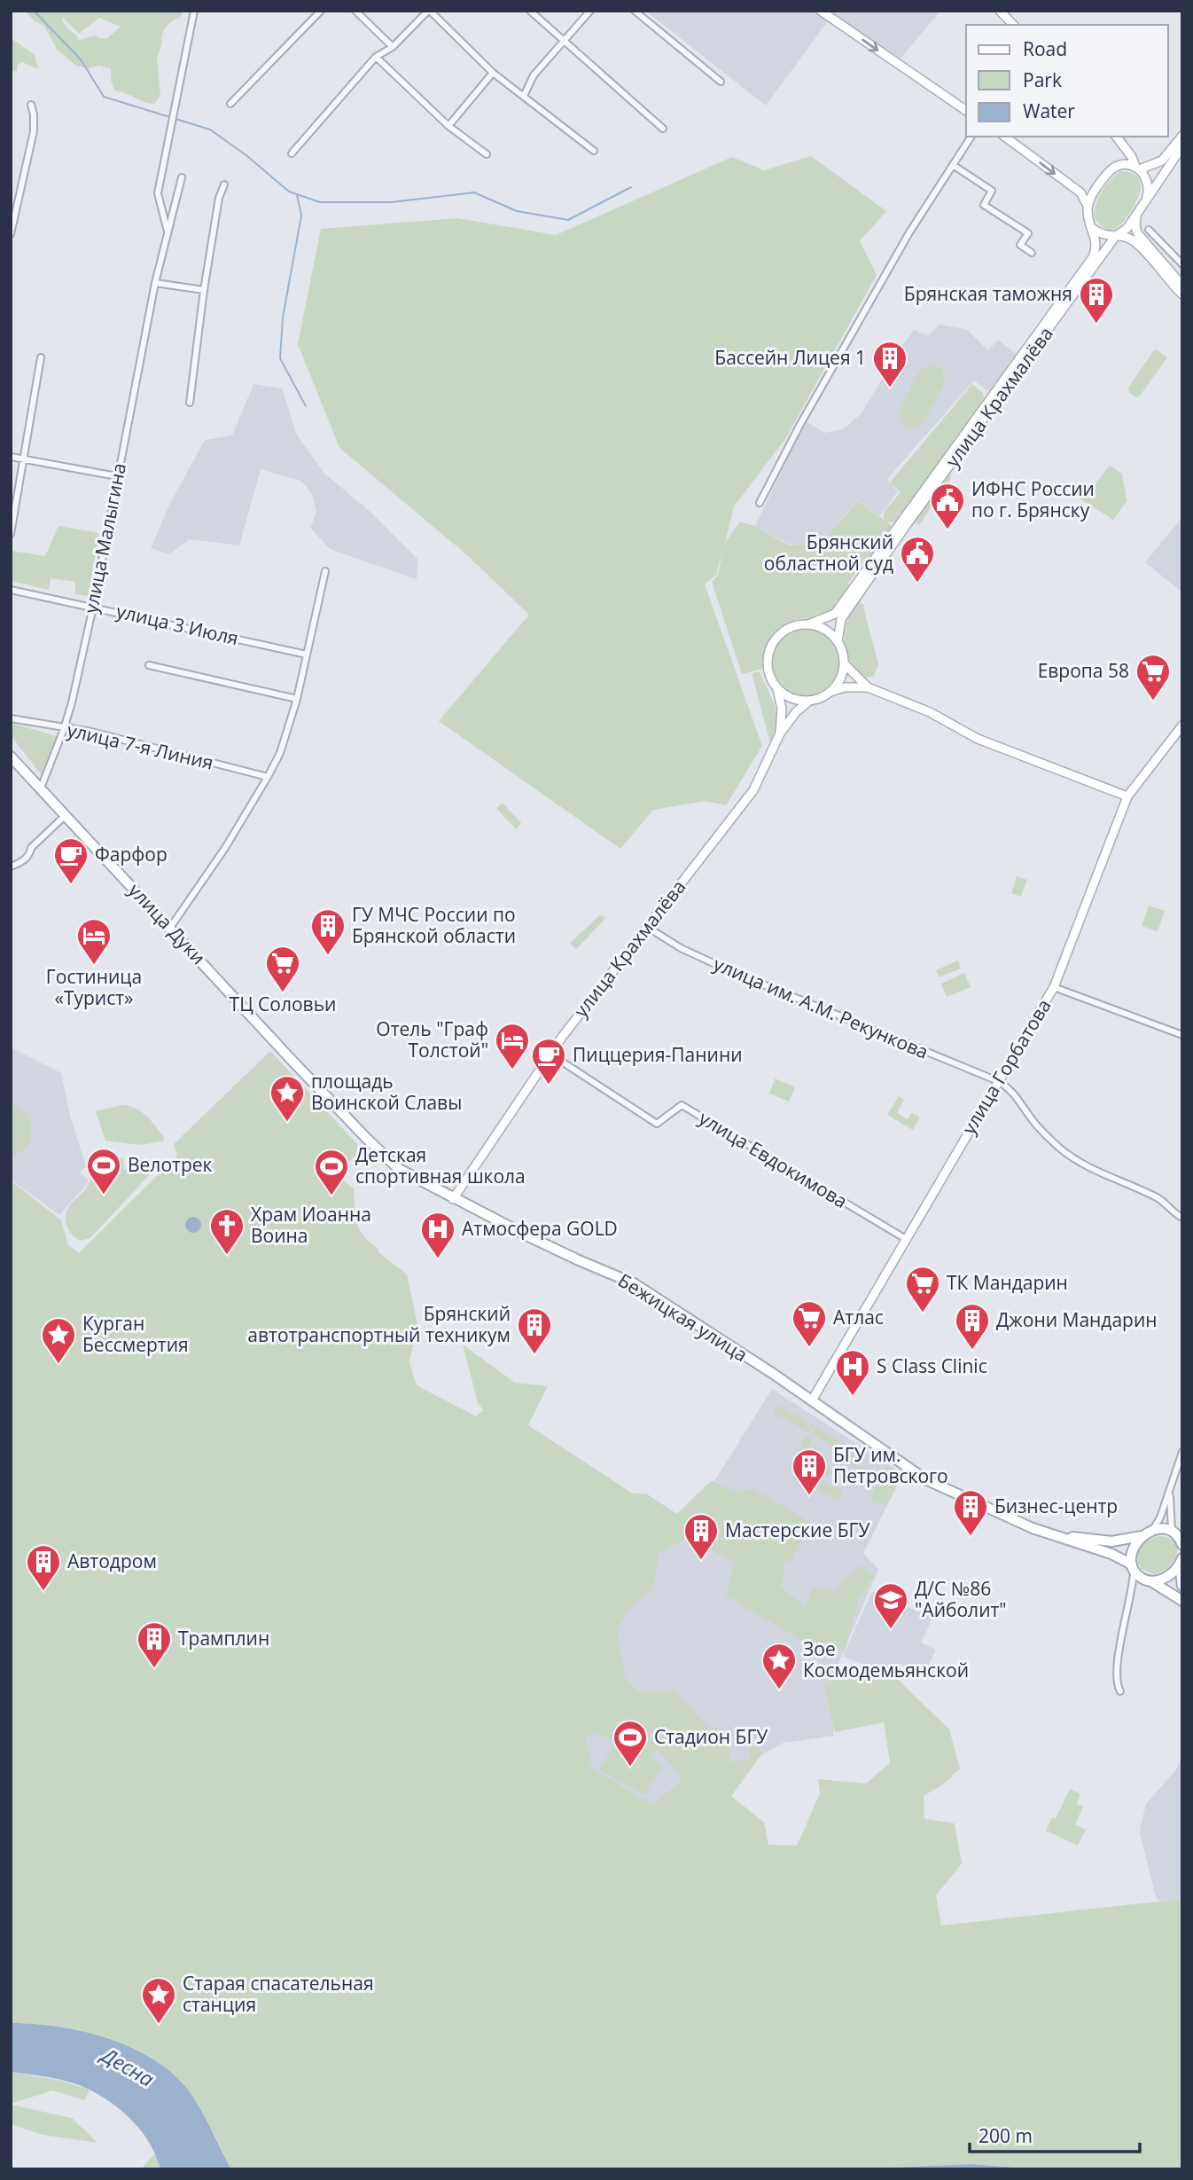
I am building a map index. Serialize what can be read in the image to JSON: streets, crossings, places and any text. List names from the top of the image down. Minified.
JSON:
{"streets":{"main road":["улица Крахмалёва","улица Дуки","улица Горбатова","Бежицкая улица"],"street":["улица Малыгина","улица 3 Июля","улица 7-я Линия","улица им. А.М. Рекункова","улица Евдокимова"]},"crossings":[["улица Крахмалёва","улица им. А.М. Рекункова"],["улица Крахмалёва","улица Евдокимова"],["улица Крахмалёва","Бежицкая улица"],["улица Малыгина","улица 3 Июля"],["улица Малыгина","улица 7-я Линия"],["улица Малыгина","улица Дуки"],["улица Дуки","Бежицкая улица"],["улица им. А.М. Рекункова","улица Горбатова"],["улица Горбатова","улица Евдокимова"],["улица Горбатова","Бежицкая улица"]],"water":["Десна"],"places":{"building":["Брянская таможня","Бассейн Лицея 1","ГУ МЧС России по Брянской области","Джони Мандарин","Брянский автотранспортный техникум","БГУ им. Петровского","Бизнес-центр","Мастерские БГУ","Автодром","Трамплин"],"public building":["ИФНС России по г. Брянску","Брянский областной суд"],"supermarket":["Европа 58","ТЦ Соловьи","ТК Мандарин","Атлас"],"cafe":["Фарфор","Пиццерия-Панини"],"hotel":["Гостиница «Турист»","Отель \"Граф Толстой\""],"place":["площадь Воинской Славы","Курган Бессмертия","Зое Космодемьянской","Старая спасательная станция"],"sports":["Велотрек","Детская спортивная школа","Стадион БГУ"],"church":["Храм Иоанна Воина"],"hospital":["Атмосфера GOLD","S Class Clinic"],"school or university":["Д/С №86 \"Айболит\""]},"legend":["Road","Park","Water"],"scale_bar":"200 m"}
